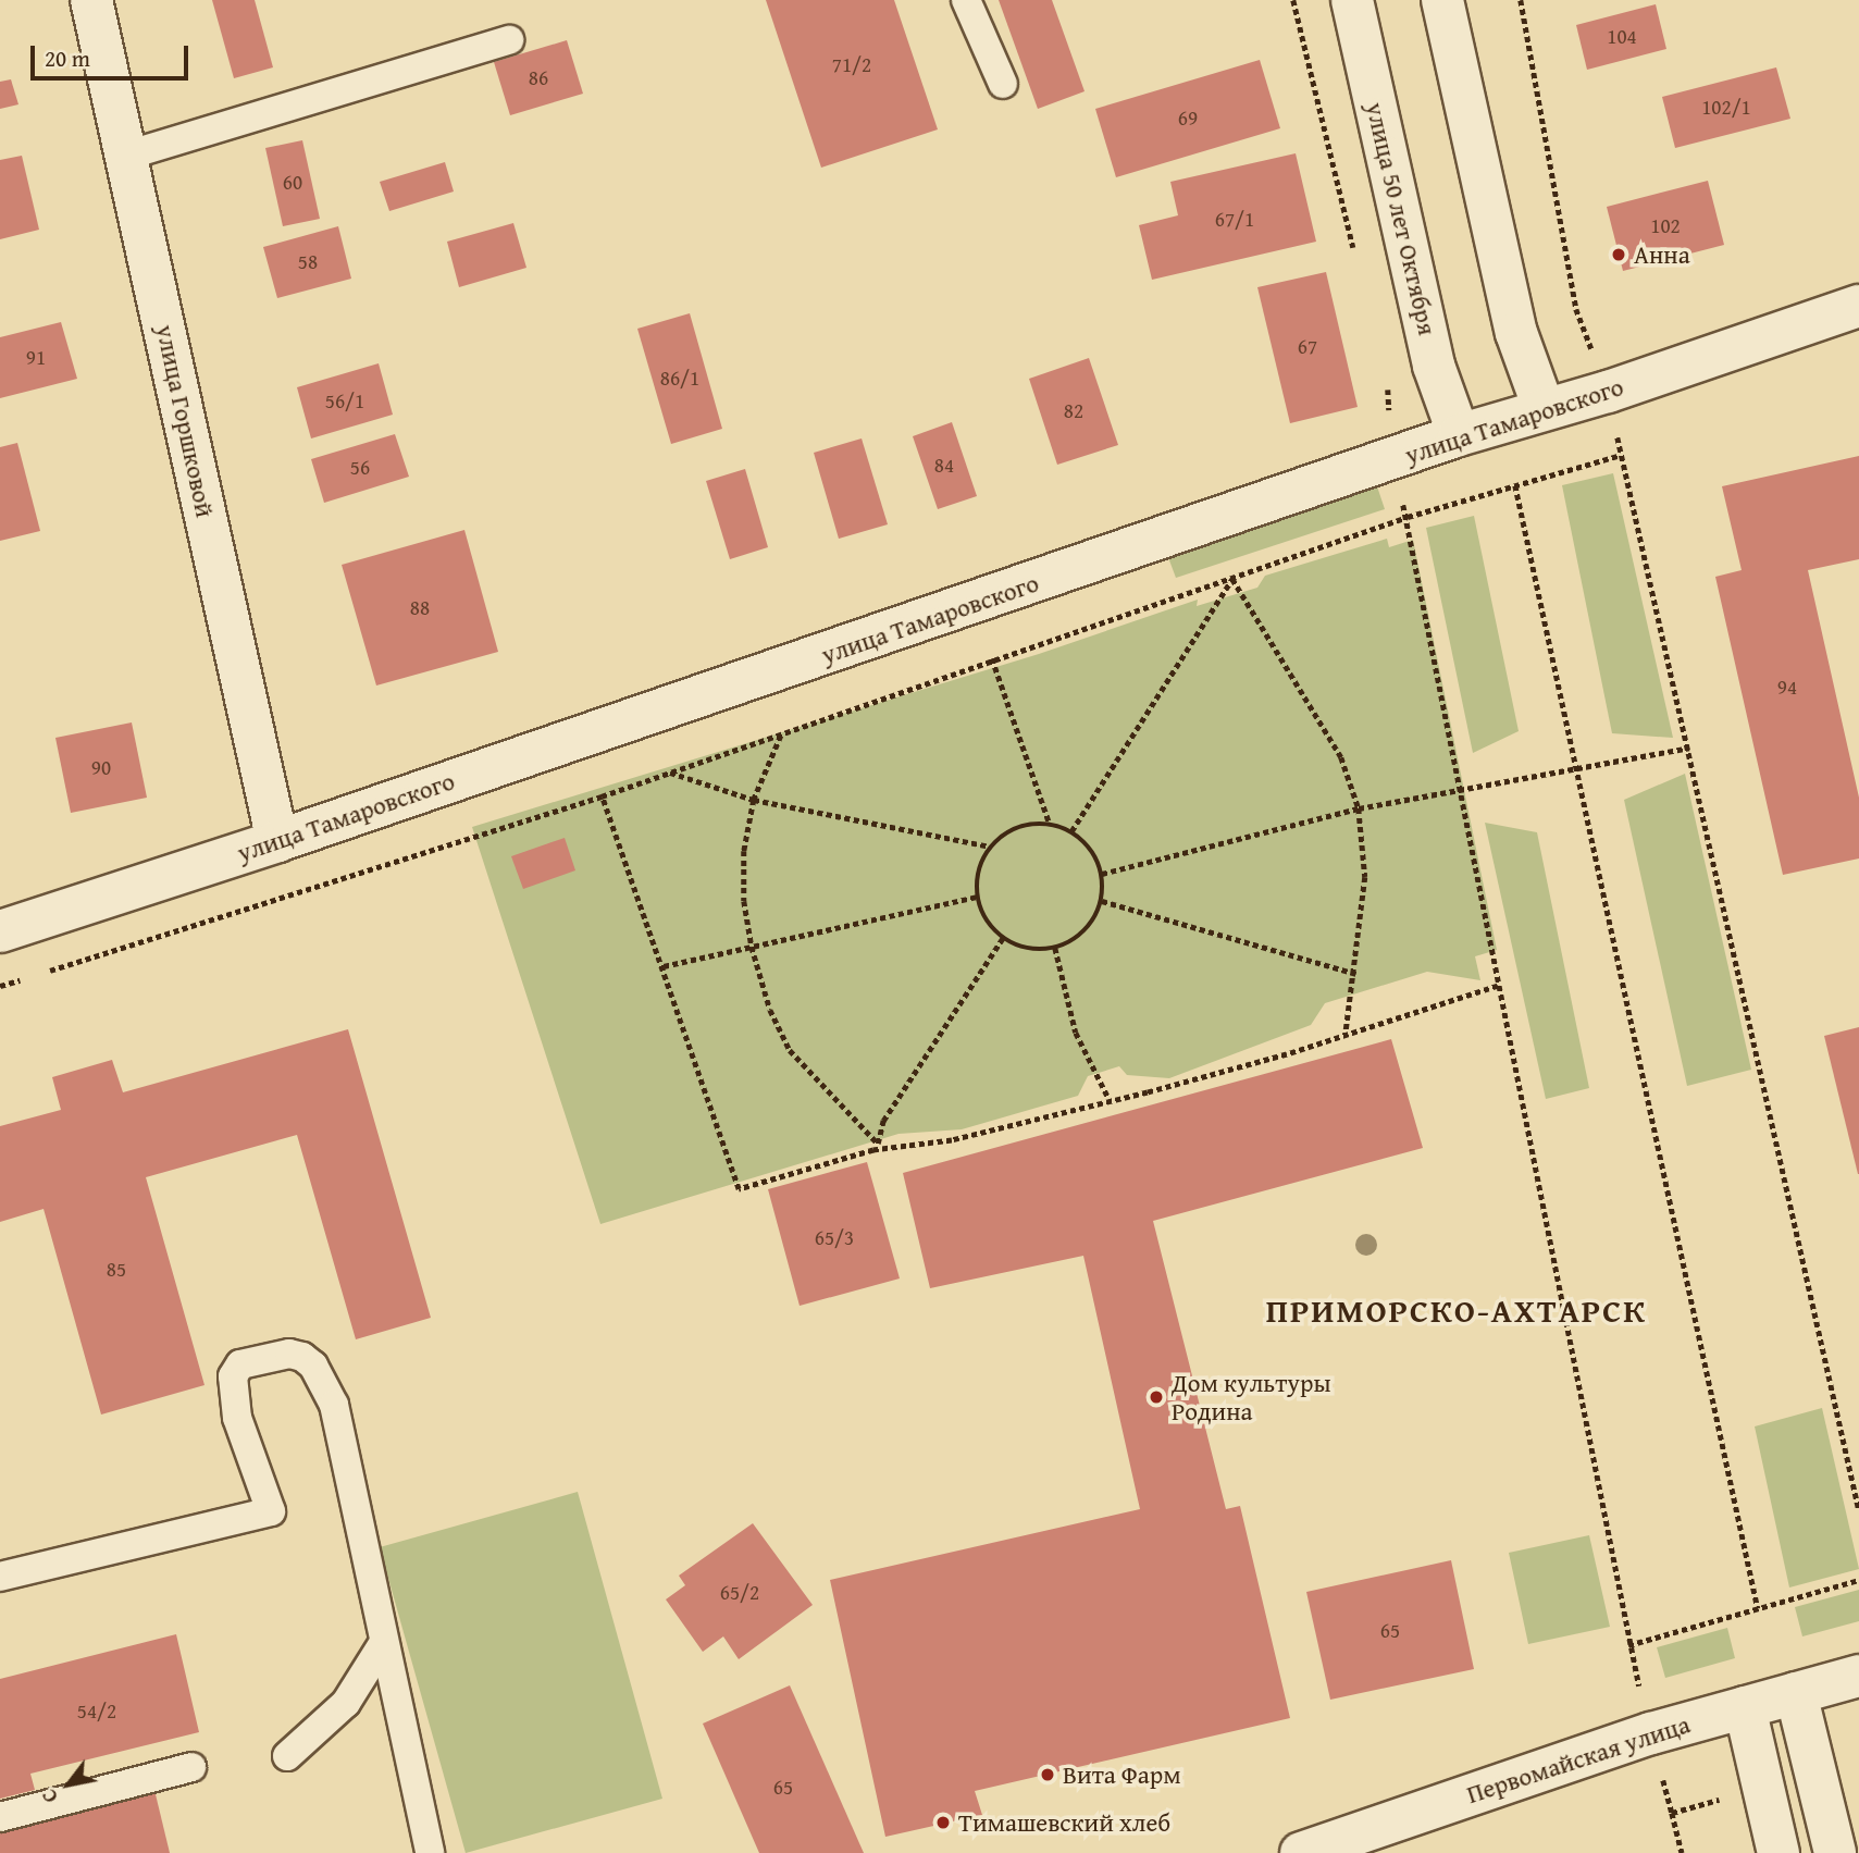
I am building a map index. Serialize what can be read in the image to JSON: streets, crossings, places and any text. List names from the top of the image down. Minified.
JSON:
{"streets":{"street":["улица 50 лет Октября","улица Горшковой","улица Тамаровского","Первомайская улица"]},"crossings":[["улица 50 лет Октября","улица Тамаровского"],["улица Горшковой","улица Тамаровского"]],"districts":["ПРИМОРСКО-АХТАРСК"],"places":["Анна","Дом культуры Родина","Вита Фарм","Тимашевский хлеб"],"house_numbers":["104","71/2","86","102/1","69","60","67/1","102","58","67","91","86/1","56/1","82","84","56","88","94","90","65/3","85","65/2","65","54/2","65"],"scale_bar":"20 m","north":"bottom left"}
